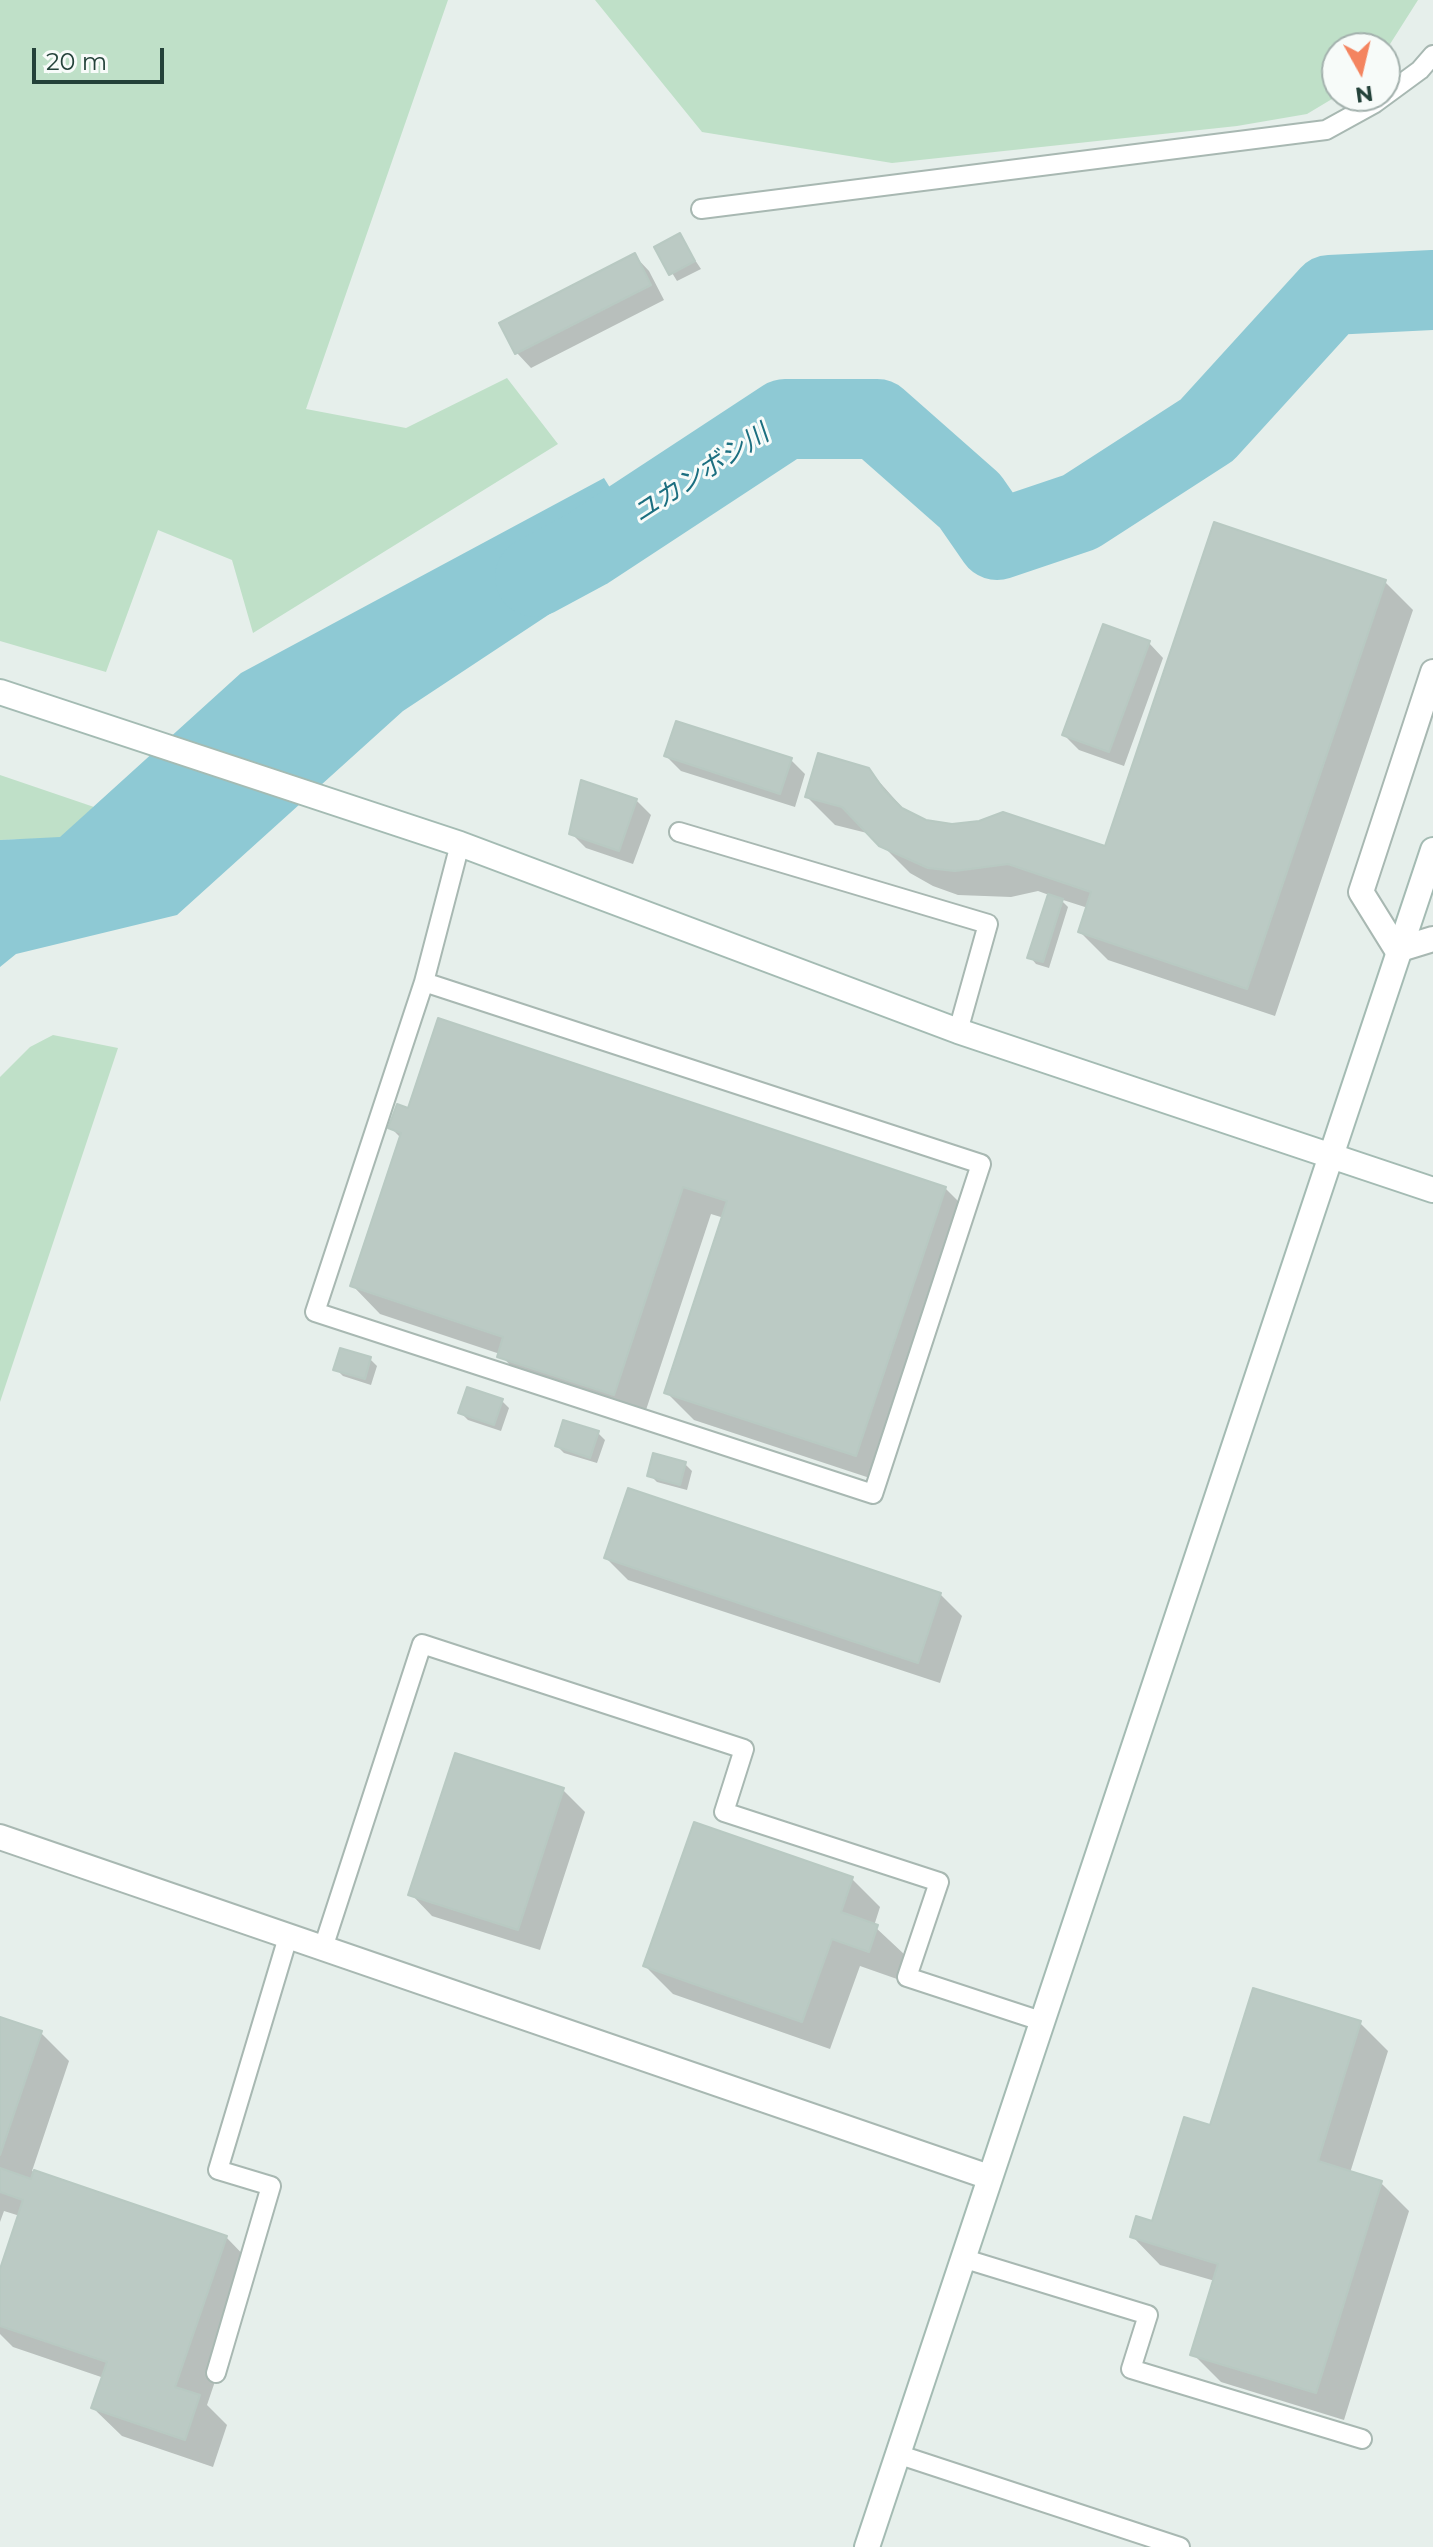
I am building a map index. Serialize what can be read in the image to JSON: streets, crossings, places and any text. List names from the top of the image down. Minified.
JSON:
{"water":["ユカンボシ川"],"scale_bar":"20 m","north":"bottom"}
